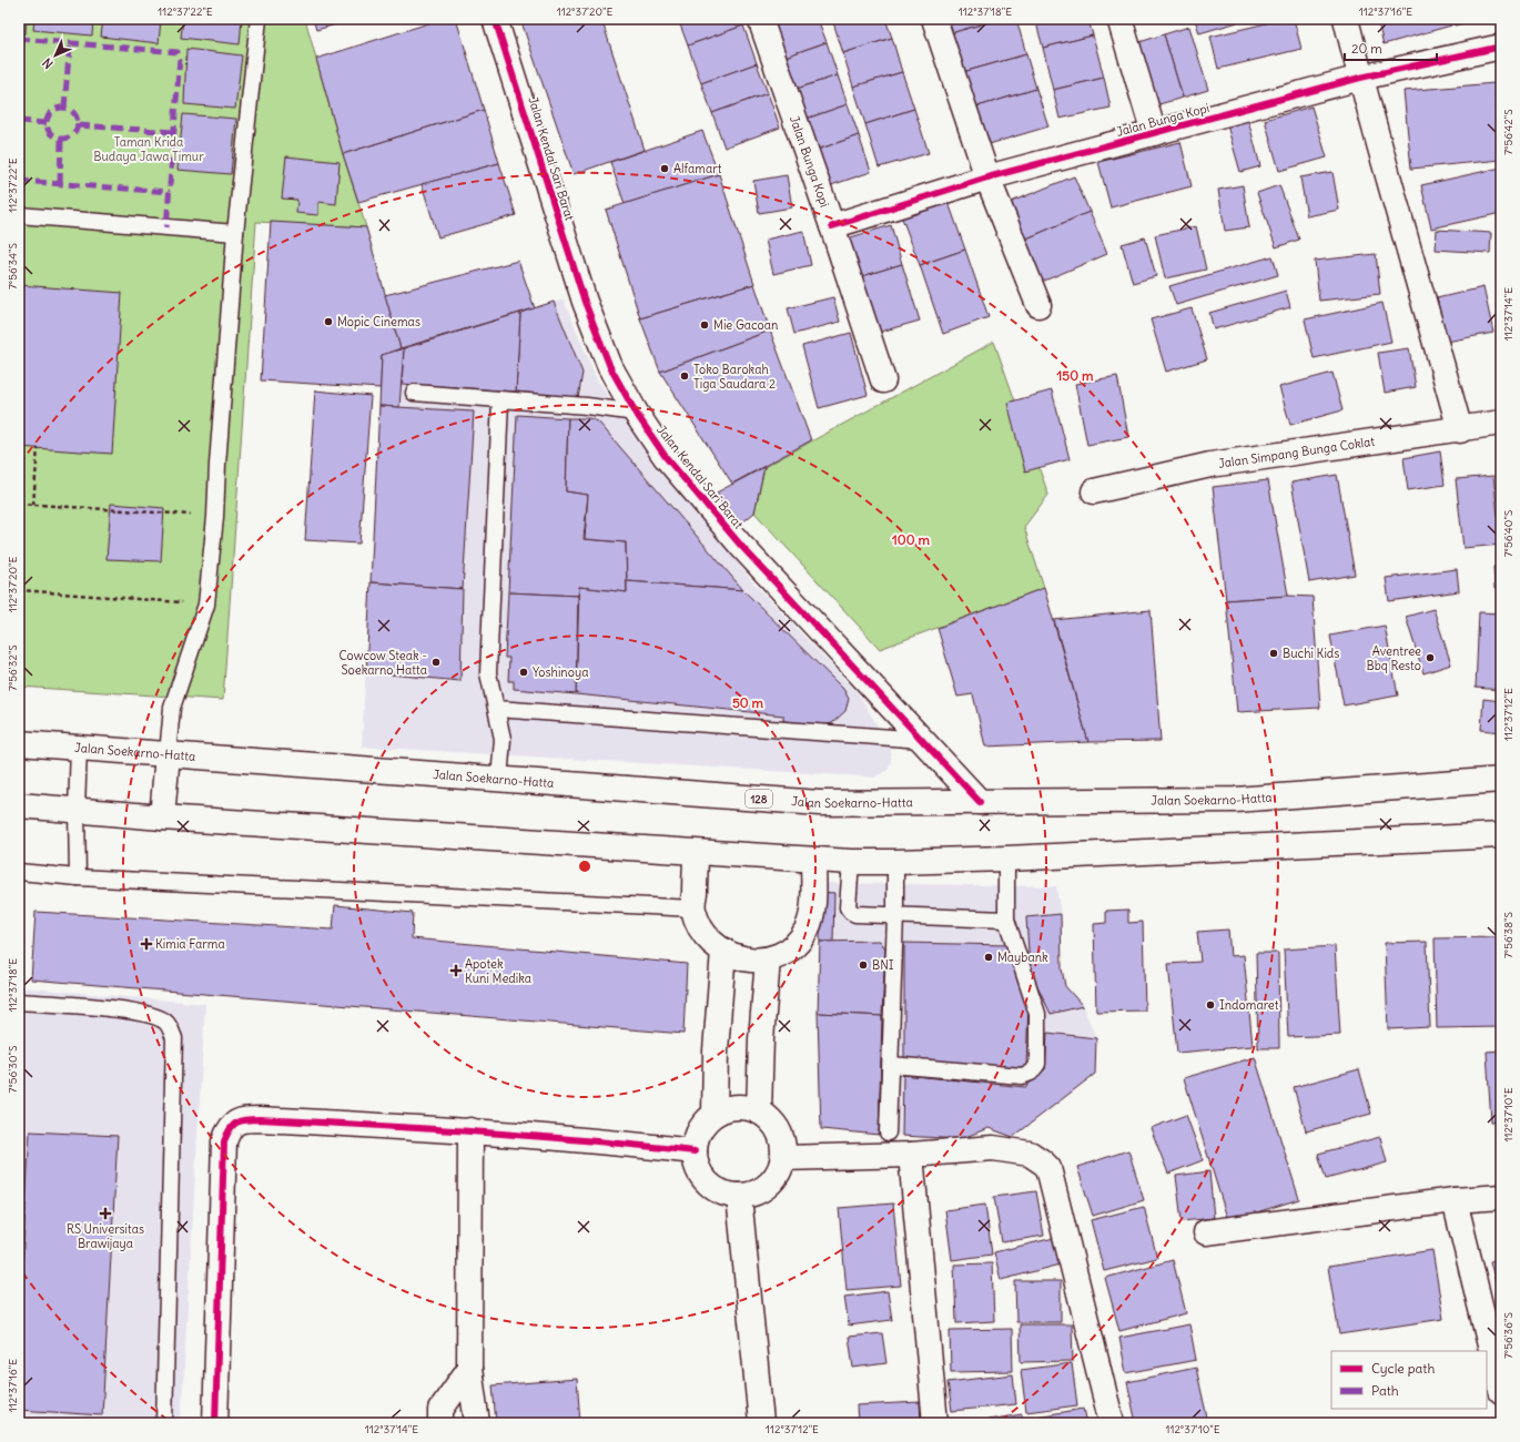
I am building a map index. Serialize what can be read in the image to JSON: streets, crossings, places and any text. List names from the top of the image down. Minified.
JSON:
{"streets":{"street":["Jalan Bunga Kopi","Jalan Kendal Sari Barat","Jalan Simpang Bunga Coklat","Jalan Soekarno-Hatta","128"]},"crossings":[["Jalan Kendal Sari Barat","Jalan Soekarno-Hatta"]],"parks":["Taman Krida Budaya Jawa Timur"],"places":{"other":["Alfamart","Mopic Cinemas","Mie Gacoan","Toko Barokah Tiga Saudara 2","Buchi Kids","Aventree Bbq Resto","Cowcow Steak - Soekarno Hatta","Yoshinoya","Maybank","BNI","Indomaret"],"health":["Kimia Farma","Apotek Kuni Medika","RS Universitas Brawijaya"]},"legend":["Cycle path","Path"],"scale_bar":"20 m","north":"bottom left","coordinates":["112°37'22\"E","112°37'20\"E","112°37'18\"E","112°37'16\"E","7°56'42\"S","7°56'34\"S","112°37'14\"E","7°56'40\"S","7°56'32\"S","112°37'12\"E","7°56'38\"S","7°56'30\"S","112°37'10\"E","7°56'36\"S"],"rings":["150 m","100 m","50 m"]}
